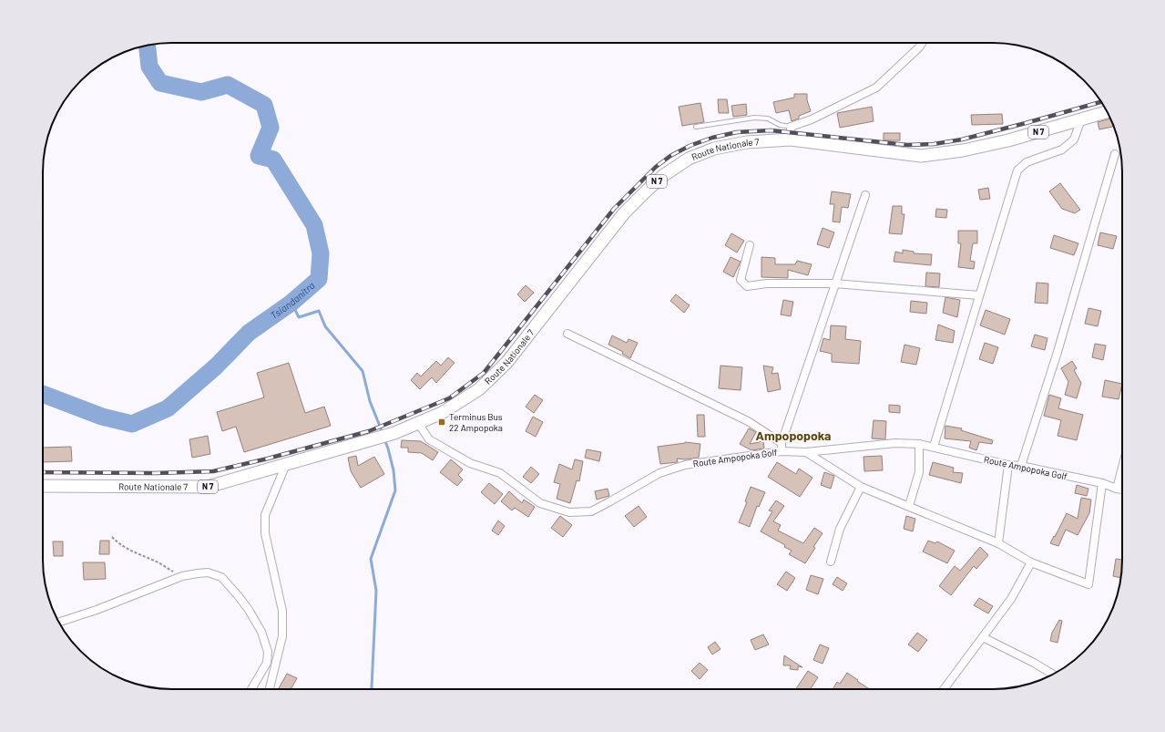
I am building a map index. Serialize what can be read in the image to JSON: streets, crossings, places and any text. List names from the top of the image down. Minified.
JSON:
{"streets":{"main road":["N 7","Route Nationale 7"],"street":["Route Ampopoka Golf"]},"crossings":[["Route Nationale 7","Route Ampopoka Golf"]],"districts":["Ampopopoka"],"water":["Tsiandanitra"],"places":{"transit":["Terminus Bus 22 Ampopoka"]}}
